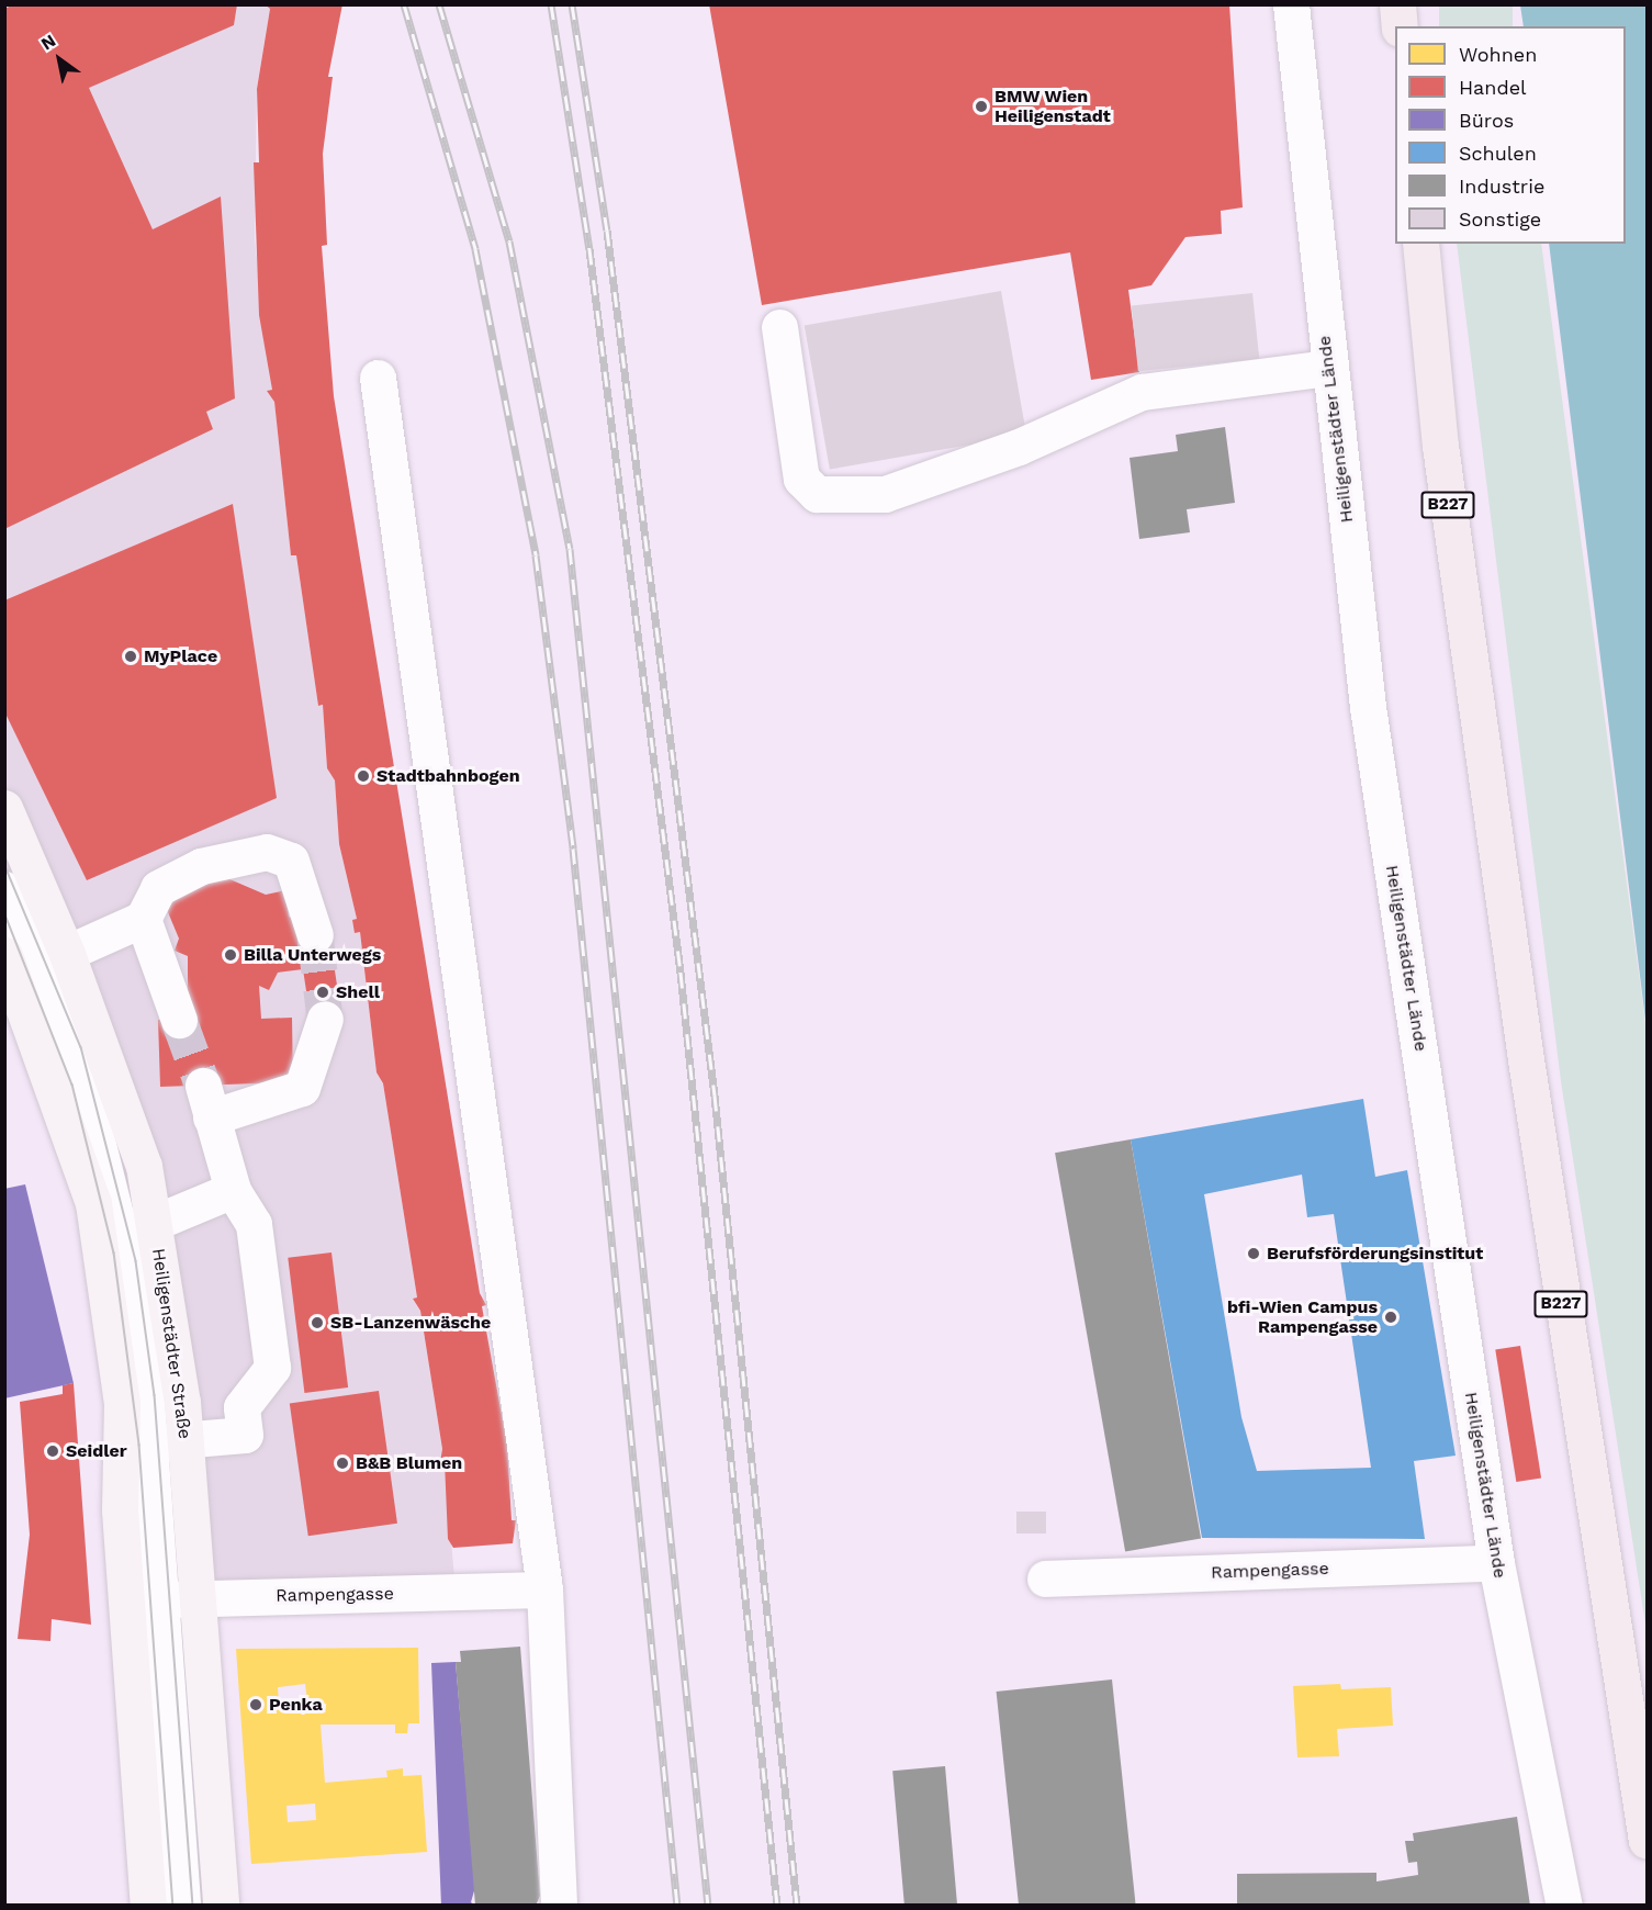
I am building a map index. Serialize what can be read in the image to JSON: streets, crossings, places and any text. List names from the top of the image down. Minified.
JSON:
{"streets":{"highway":["B227"],"main road":["Heiligenstädter Straße"],"street":["Heiligenstädter Lände","Rampengasse"]},"crossings":[["Heiligenstädter Lände","Rampengasse"],["Heiligenstädter Straße","Rampengasse"]],"places":["BMW Wien Heiligenstadt","MyPlace","Stadtbahnbogen","Billa Unterwegs","Shell","Berufsförderungsinstitut","bfi-Wien Campus Rampengasse","SB-Lanzenwäsche","Seidler","B&B Blumen","Penka"],"legend":["Wohnen","Handel","Büros","Schulen","Industrie","Sonstige"],"north":"top left"}
